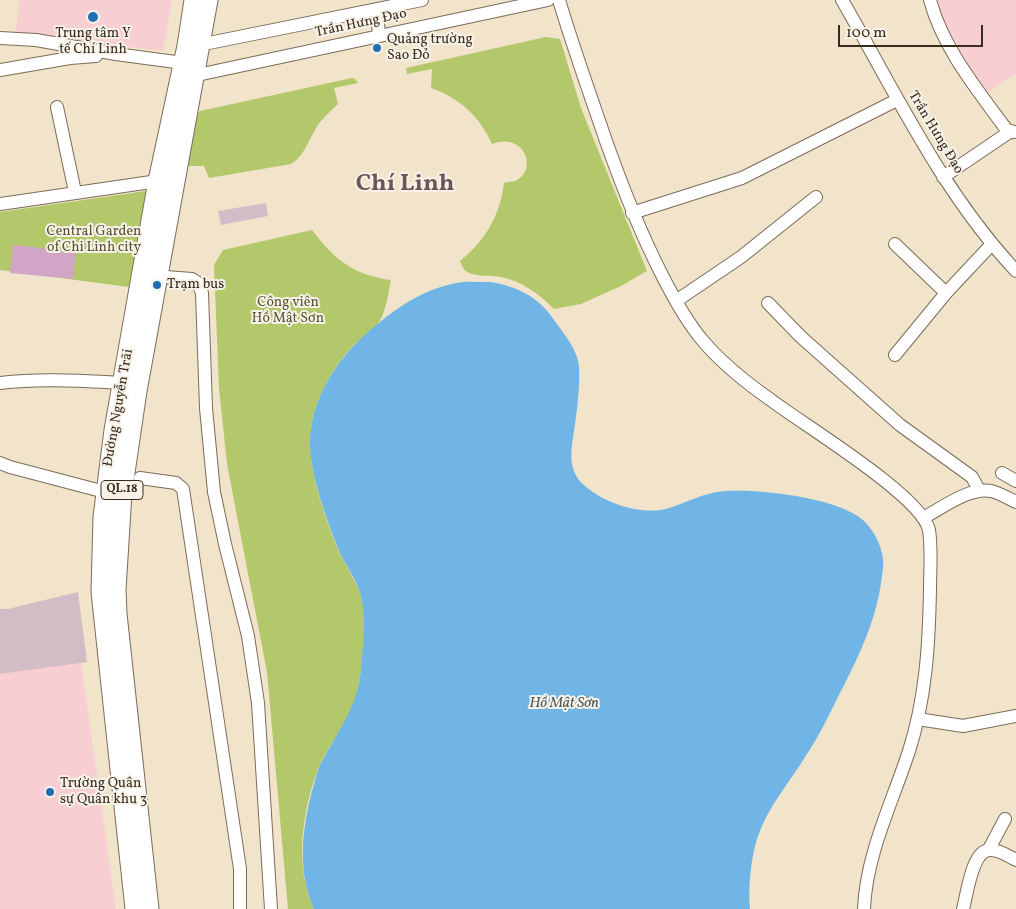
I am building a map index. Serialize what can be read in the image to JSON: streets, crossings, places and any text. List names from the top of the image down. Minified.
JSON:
{"streets":{"highway":["Đường Nguyễn Trãi","QL.18"],"street":["Trần Hưng Đạo"]},"crossings":[["Trần Hưng Đạo","Đường Nguyễn Trãi"]],"districts":["Chí Linh"],"water":["Hồ Mật Sơn"],"parks":["Central Garden of Chi Linh city","Công viên Hồ Mật Sơn"],"places":["Trung tâm Y tế Chí Linh","Quảng trường Sao Đỏ","Trạm bus","Trường Quân sự Quân khu 3"],"scale_bar":"100 m"}
